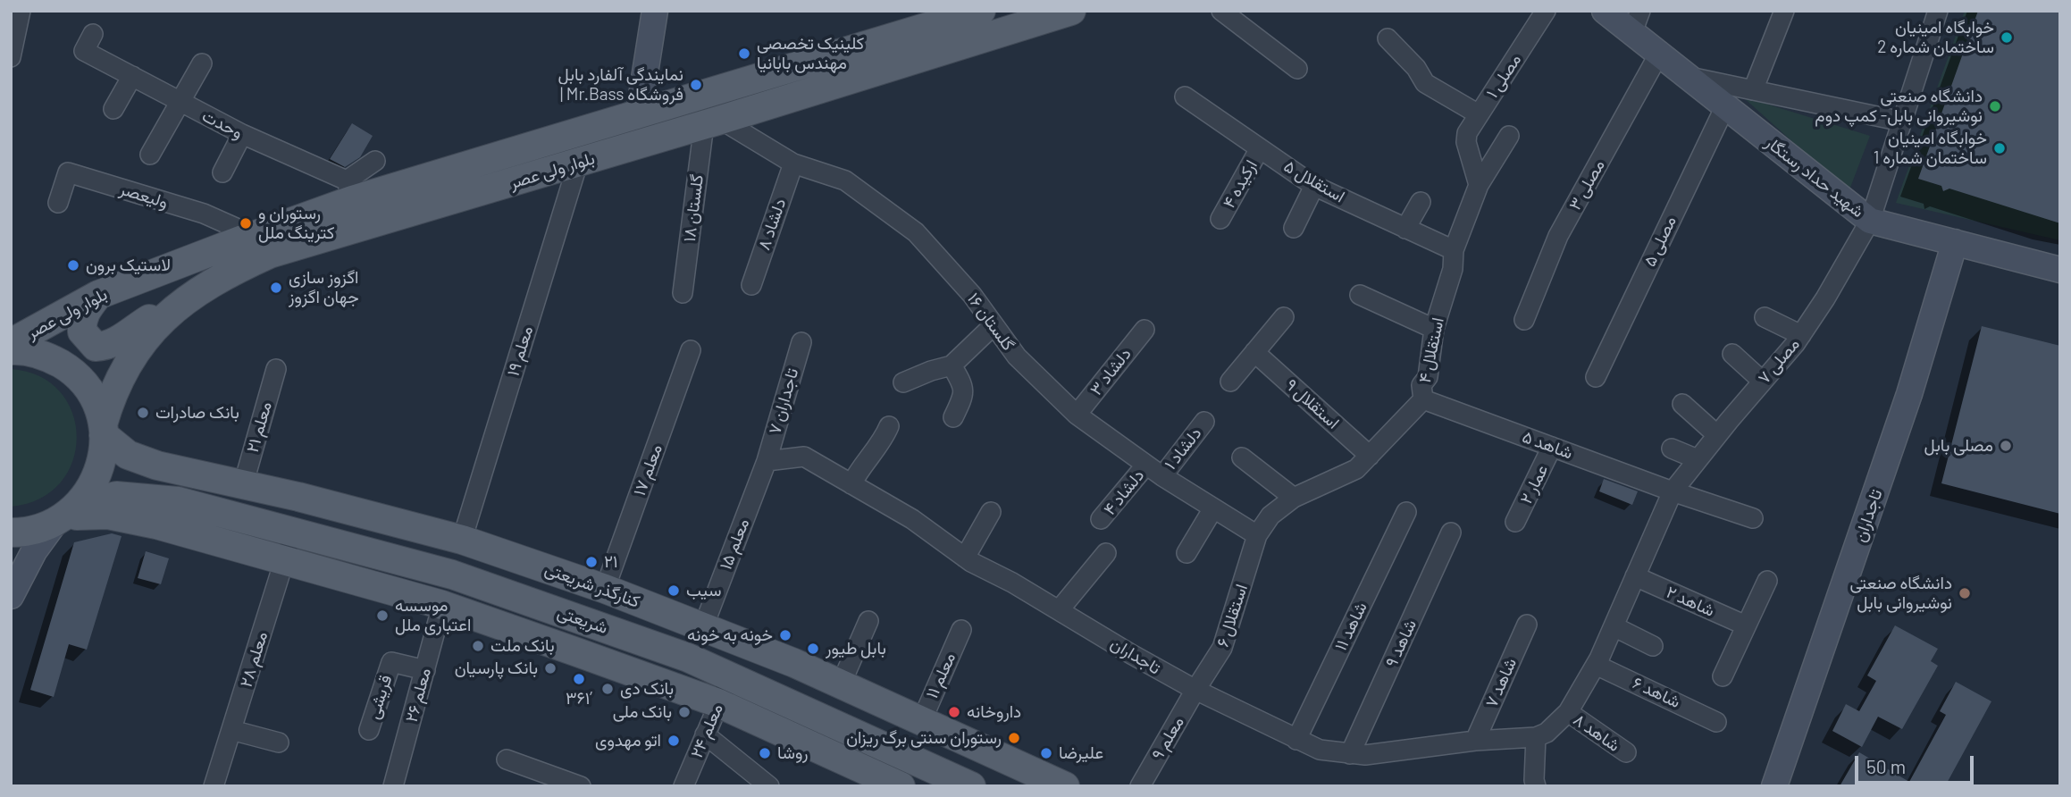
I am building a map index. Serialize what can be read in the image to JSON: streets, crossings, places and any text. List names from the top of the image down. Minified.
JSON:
{"streets":{"main road":["بلوار ولی عصر","شهید حداد رستگار","تاجداران","کنارگذر شریعتی","شریعتی"],"street":["مصلی ۱","وحدت","استقلال ۵","ارکیده ۴","مصلی ۳","ولیعصر","گلستان ۱۸","دلشاد ۸","مصلی ۵","گلستان ۱۶","استقلال ۴","معلم ۱۹","مصلی ۷","دلشاد ۳","تاجداران ۷","استقلال ۹","معلم ۲۱","شاهد ۵","دلشاد ۱","معلم ۱۷","عمار ۲","دلشاد ۴","معلم ۱۵","شاهد ۲","استقلال ۶","شاهد ۱۱","شاهد ۹","معلم ۲۸","معلم ۱۱","شاهد ۷","شاهد ۶","معلم ۲۶","قریشی","معلم ۲۴","شاهد ۸","معلم ۹"]},"crossings":[["مصلی ۱","استقلال ۴"],["وحدت","بلوار ولی عصر"],["بلوار ولی عصر","ولیعصر"],["بلوار ولی عصر","گلستان ۱۸"],["بلوار ولی عصر","گلستان ۱۶"],["بلوار ولی عصر","معلم ۱۹"],["بلوار ولی عصر","کنارگذر شریعتی"],["شهید حداد رستگار","مصلی ۳"],["شهید حداد رستگار","مصلی ۵"],["شهید حداد رستگار","مصلی ۷"],["شهید حداد رستگار","تاجداران"],["استقلال ۵","ارکیده ۴"],["استقلال ۵","استقلال ۴"],["گلستان ۱۸","گلستان ۱۶"],["دلشاد ۸","گلستان ۱۶"],["گلستان ۱۶","استقلال ۴"],["گلستان ۱۶","دلشاد ۳"],["گلستان ۱۶","دلشاد ۱"],["گلستان ۱۶","دلشاد ۴"],["گلستان ۱۶","استقلال ۶"],["استقلال ۴","استقلال ۹"],["استقلال ۴","شاهد ۵"],["استقلال ۴","استقلال ۶"],["معلم ۱۹","کنارگذر شریعتی"],["مصلی ۷","شاهد ۵"],["مصلی ۷","تاجداران"],["مصلی ۷","شاهد ۲"],["مصلی ۷","شاهد ۶"],["مصلی ۷","شاهد ۸"],["تاجداران ۷","تاجداران"],["تاجداران ۷","معلم ۱۵"],["معلم ۲۱","کنارگذر شریعتی"],["شاهد ۵","عمار ۲"],["معلم ۱۷","کنارگذر شریعتی"],["تاجداران","معلم ۱۵"],["تاجداران","استقلال ۶"],["تاجداران","شاهد ۱۱"],["تاجداران","شاهد ۹"],["تاجداران","شاهد ۷"],["تاجداران","معلم ۹"],["معلم ۱۵","کنارگذر شریعتی"],["کنارگذر شریعتی","معلم ۱۱"],["استقلال ۶","معلم ۹"],["شریعتی","معلم ۲۸"],["شریعتی","معلم ۲۴"],["معلم ۲۶","قریشی"]],"places":["خوابگاه امینیان ساختمان شماره 2","کلینیک تخصصی مهندس بابانیا","نمایندگی آلفارد بابل | Mr.Bass فروشگاه","دانشگاه صنعتی نوشیروانی بابل- کمپ دوم","خوابگاه امینیان ساختمان شماره 1","رستوران و کترینگ ملل","لاستیک برون","اگزوز سازی جهان اگزوز","بانک صادرات","مصلی بابل","۲۱","سیب","دانشگاه صنعتی نوشیروانی بابل","موسسه اعتباری ملل","خونه به خونه","بانک ملت","بابل طیور","بانک پارسیان","۳۶۱’","بانک دی","بانک ملی","داروخانه","رستوران سنتی برگ ریزان","اتو مهدوی","روشا","علیرضا"],"scale_bar":"50 m"}
